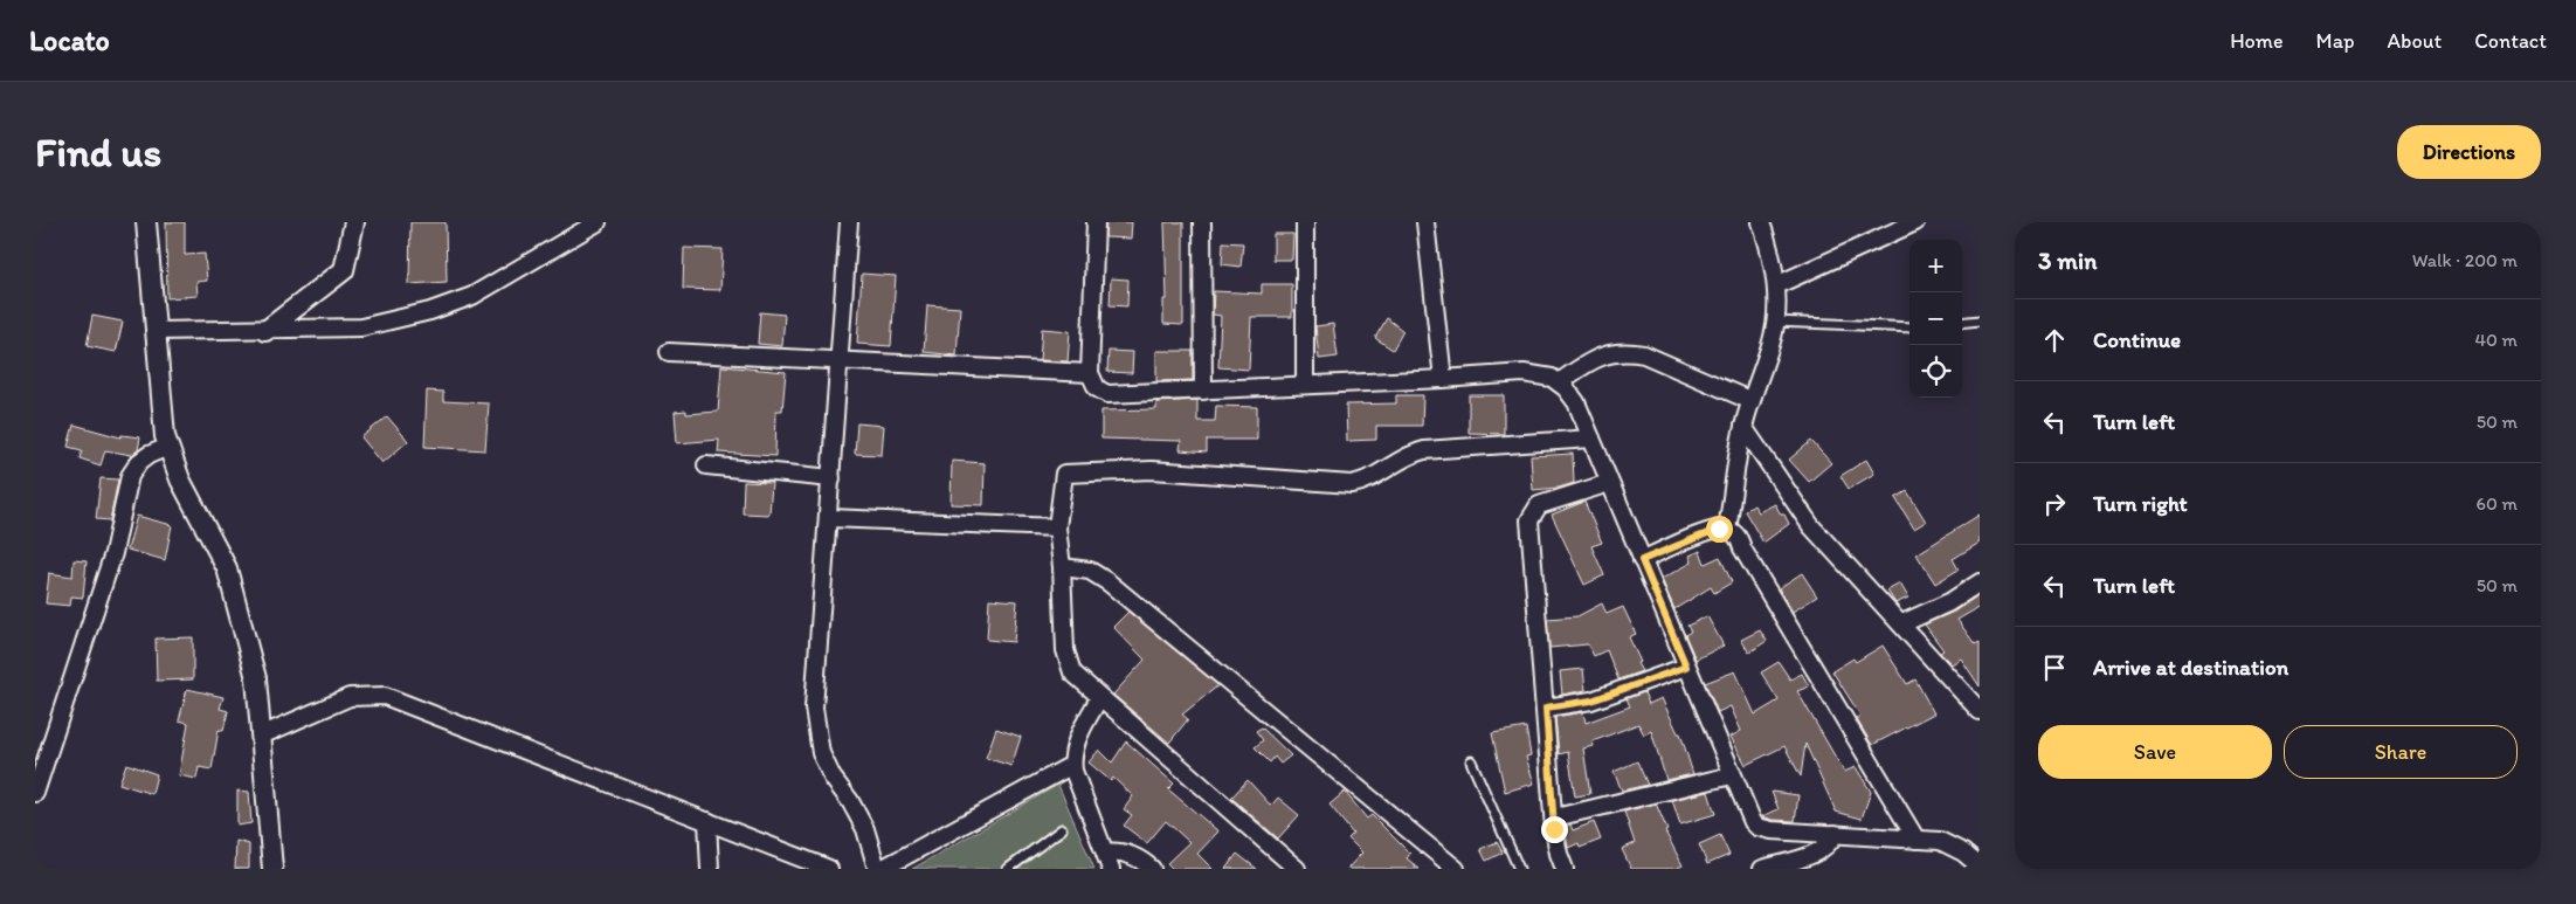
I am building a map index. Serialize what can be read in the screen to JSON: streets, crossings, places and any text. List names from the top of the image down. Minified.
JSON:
{"page":{"header":"Locato","nav":["Home","Map","About","Contact"],"buttons":["Directions",["Save","Share"]],"title":"Find us","heading":["3 min","Walk · 200 m"],"map_buttons":["+","−"],"list":[["Continue","40 m"],["Turn left","50 m"],["Turn right","60 m"],["Turn left","50 m"],"Arrive at destination"]}}
